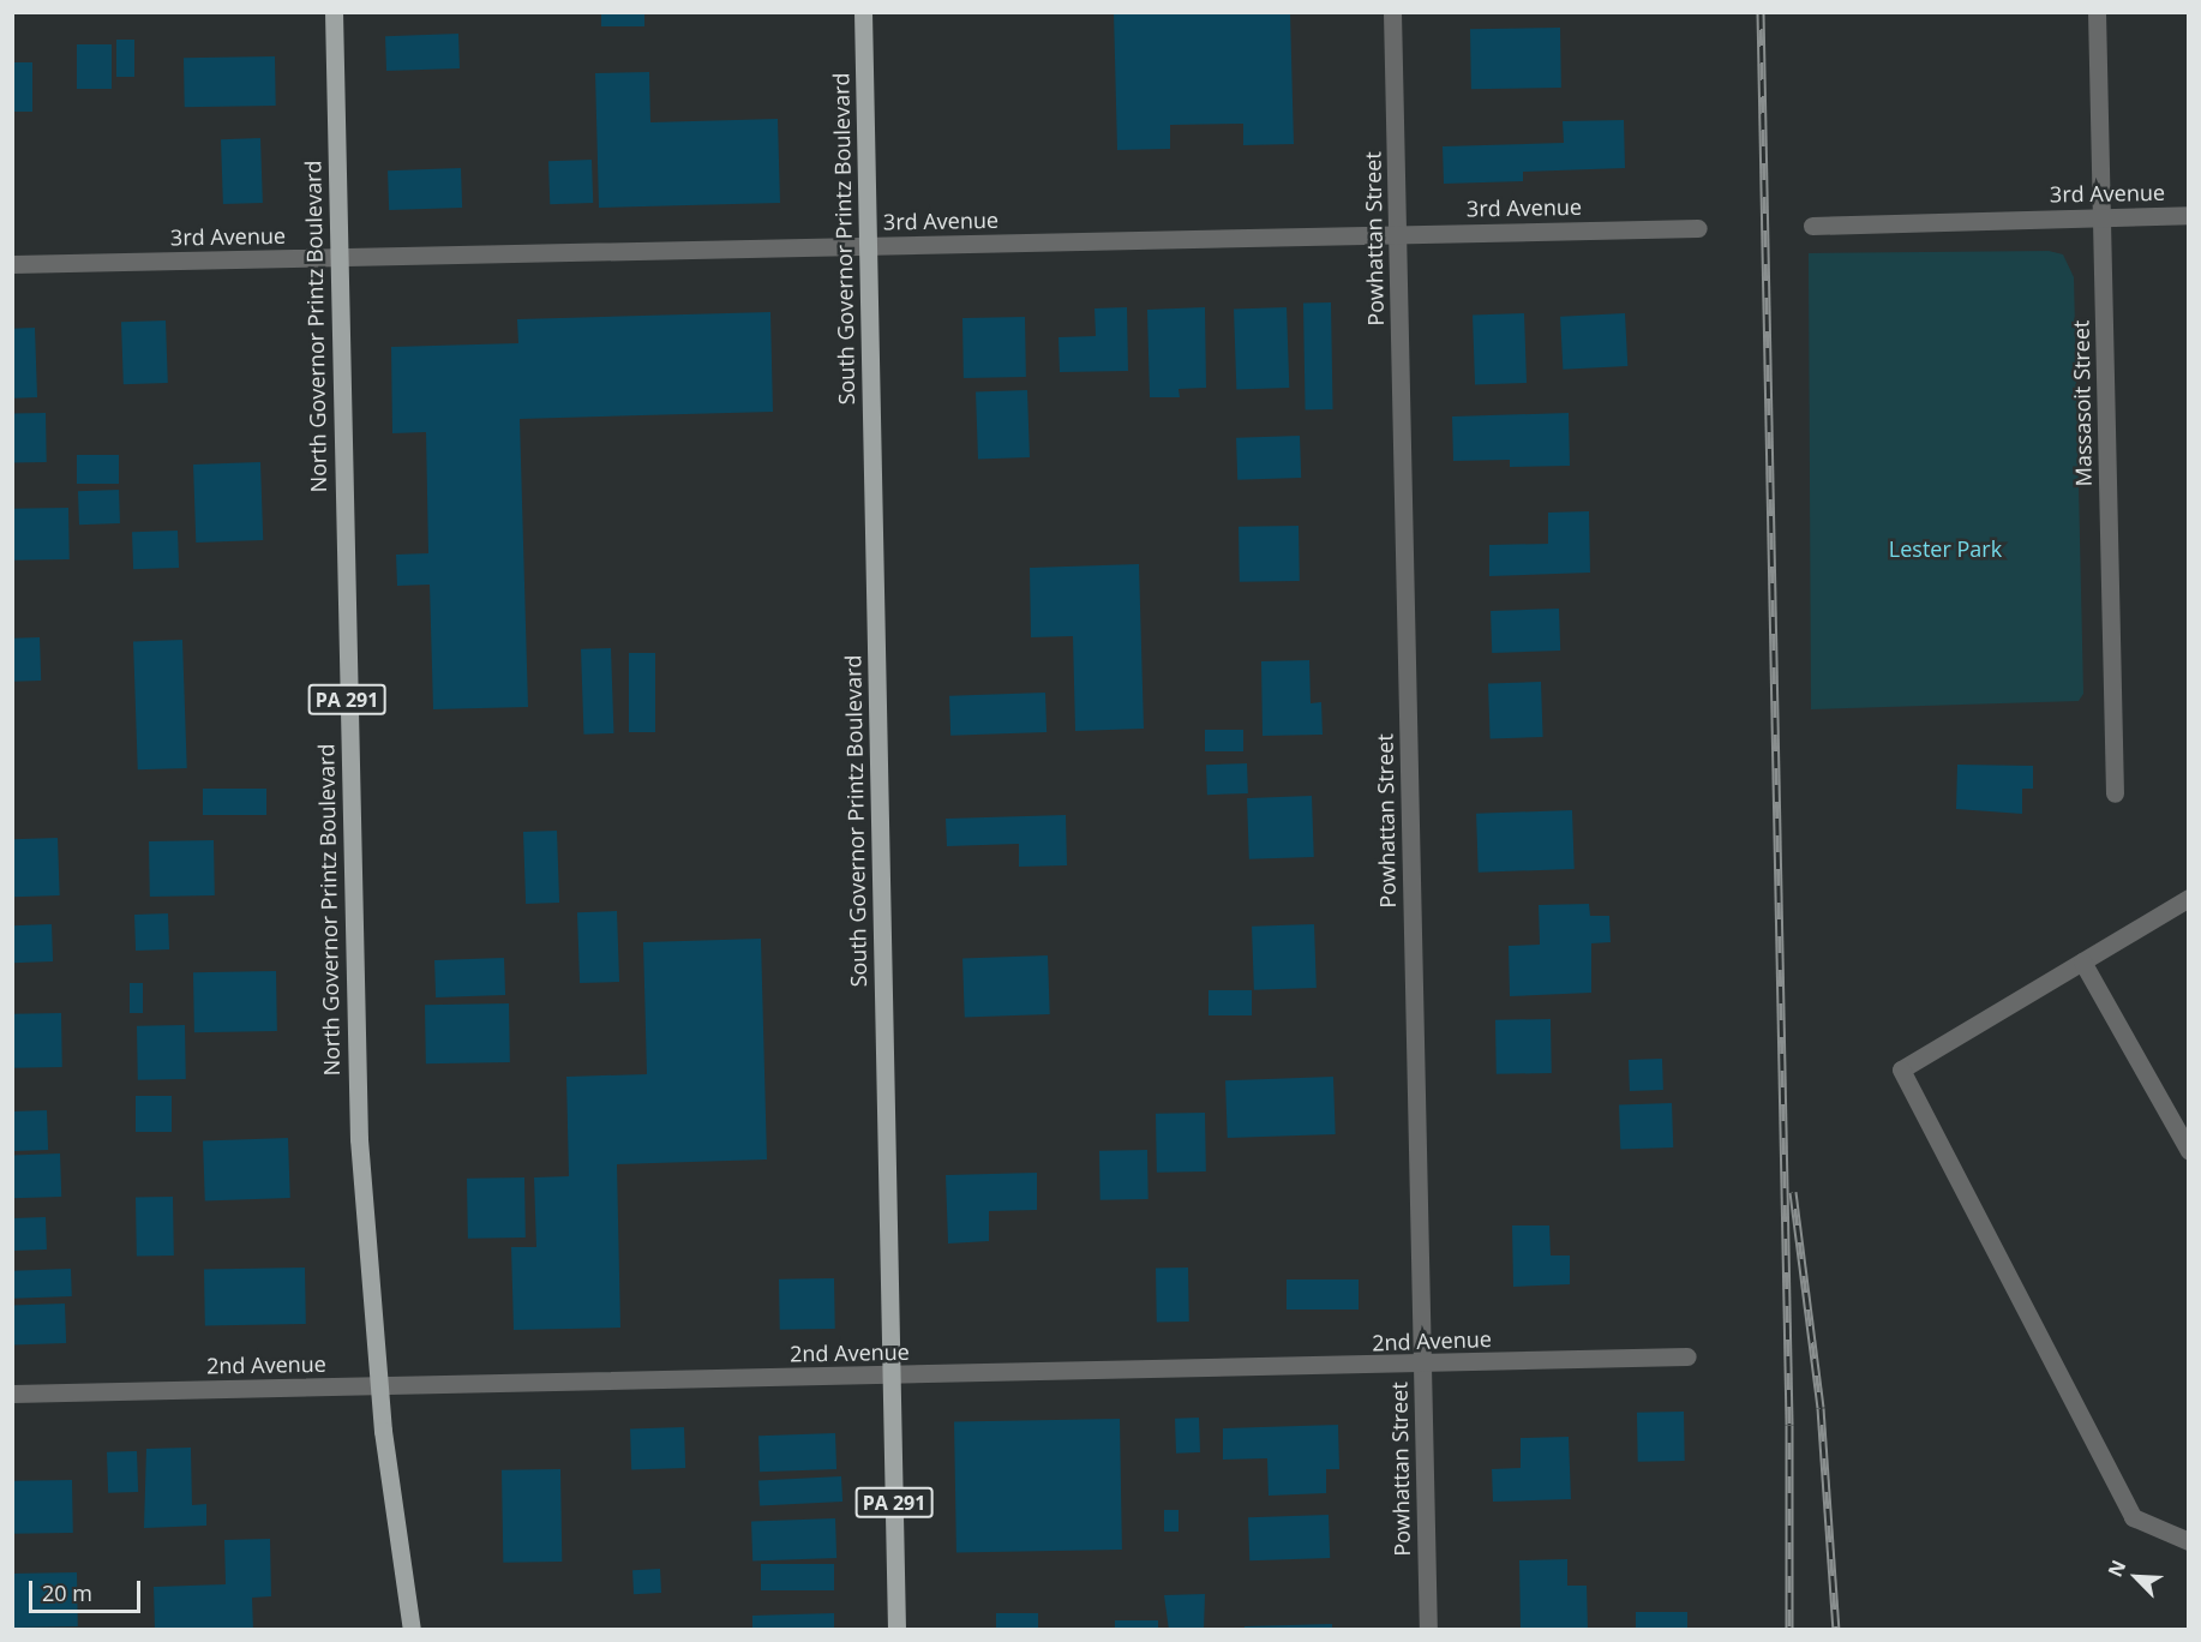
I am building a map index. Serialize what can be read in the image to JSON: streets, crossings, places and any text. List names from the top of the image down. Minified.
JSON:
{"streets":{"main road":["South Governor Printz Boulevard","North Governor Printz Boulevard","PA 291"],"street":["3rd Avenue","Powhattan Street","Massasoit Street","2nd Avenue"]},"crossings":[["3rd Avenue","South Governor Printz Boulevard"],["3rd Avenue","Powhattan Street"],["3rd Avenue","North Governor Printz Boulevard"],["3rd Avenue","Massasoit Street"],["South Governor Printz Boulevard","2nd Avenue"],["Powhattan Street","2nd Avenue"],["North Governor Printz Boulevard","2nd Avenue"]],"parks":["Lester Park"],"scale_bar":"20 m","north":"top left"}
